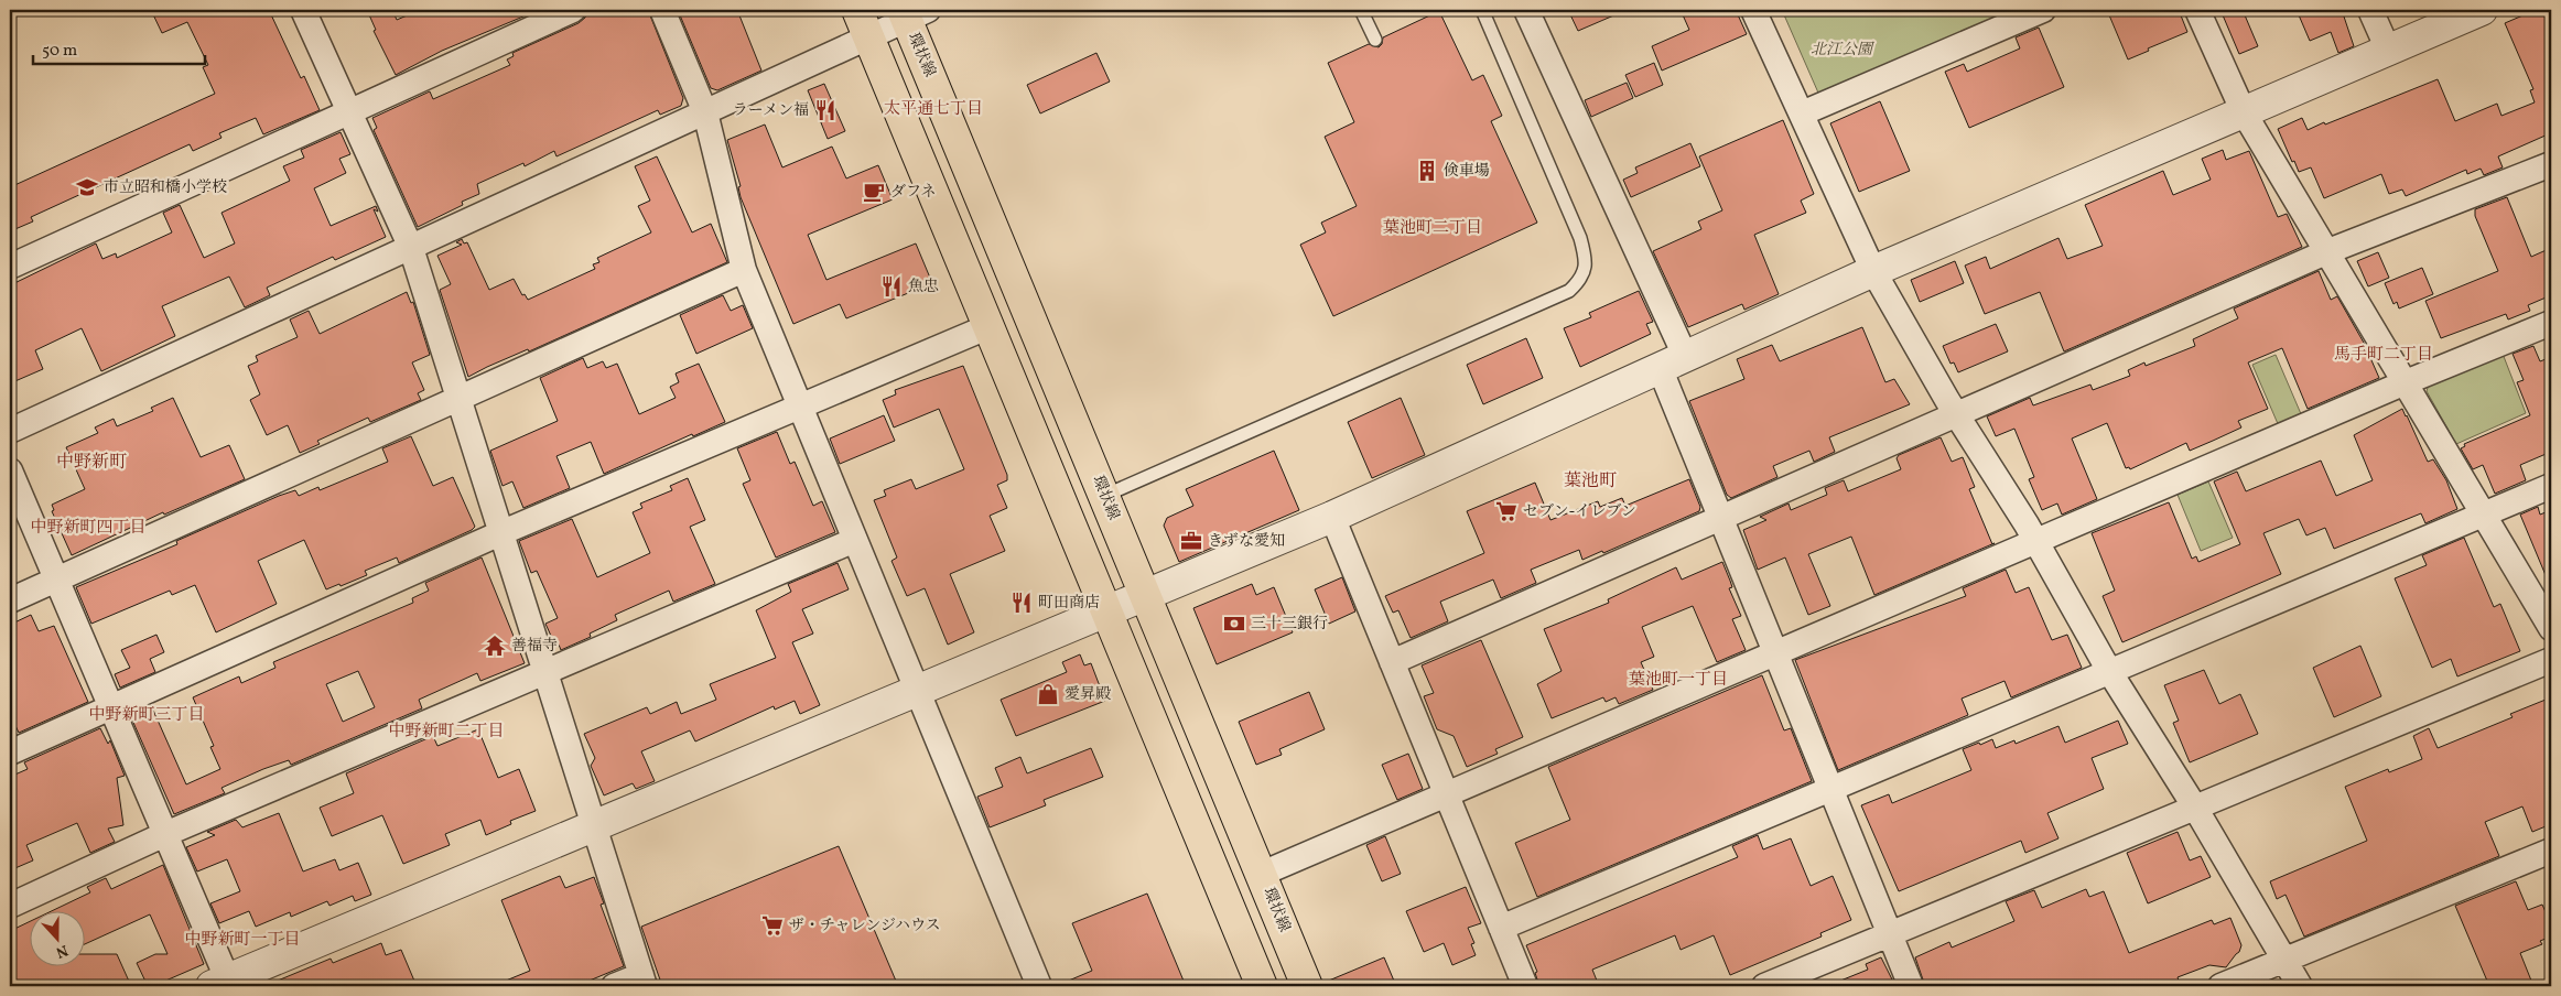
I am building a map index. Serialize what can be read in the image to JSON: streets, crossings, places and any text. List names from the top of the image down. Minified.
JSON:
{"streets":{"main road":["環状線"]},"districts":["太平通七丁目","葉池町二丁目","馬手町二丁目","中野新町","葉池町","中野新町四丁目","葉池町一丁目","中野新町三丁目","中野新町二丁目","中野新町一丁目"],"parks":["北江公園"],"places":{"restaurant":["ラーメン福","魚忠","町田商店"],"building":["倹車場"],"school or university":["市立昭和橋小学校"],"cafe":["ダフネ"],"supermarket":["セブン-イレブン","ザ・チャレンジハウス"],"office":["きずな愛知"],"bank":["三十三銀行"],"temple":["善福寺"],"shop":["愛昇殿"]},"scale_bar":"50 m","north":"bottom"}
